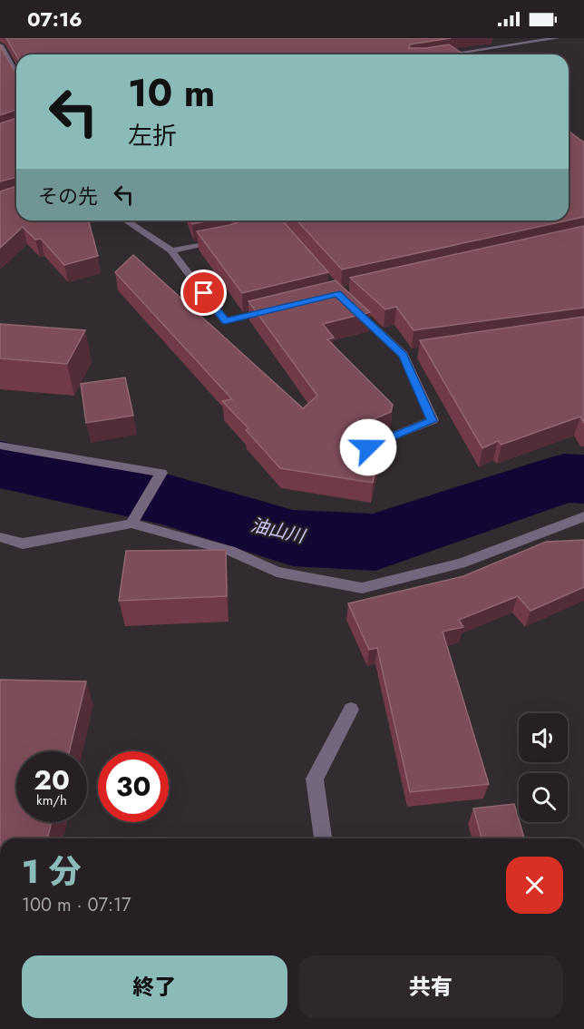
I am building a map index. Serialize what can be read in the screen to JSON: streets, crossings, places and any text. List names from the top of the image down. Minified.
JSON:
{"water":["油山川"],"page":{"status":"07:16","turn":["10 m","左折"],"then":"その先","speed":"20 km/h","limit":"30","heading":["1 分","100 m · 07:17"],"buttons":["終了","共有"]}}
